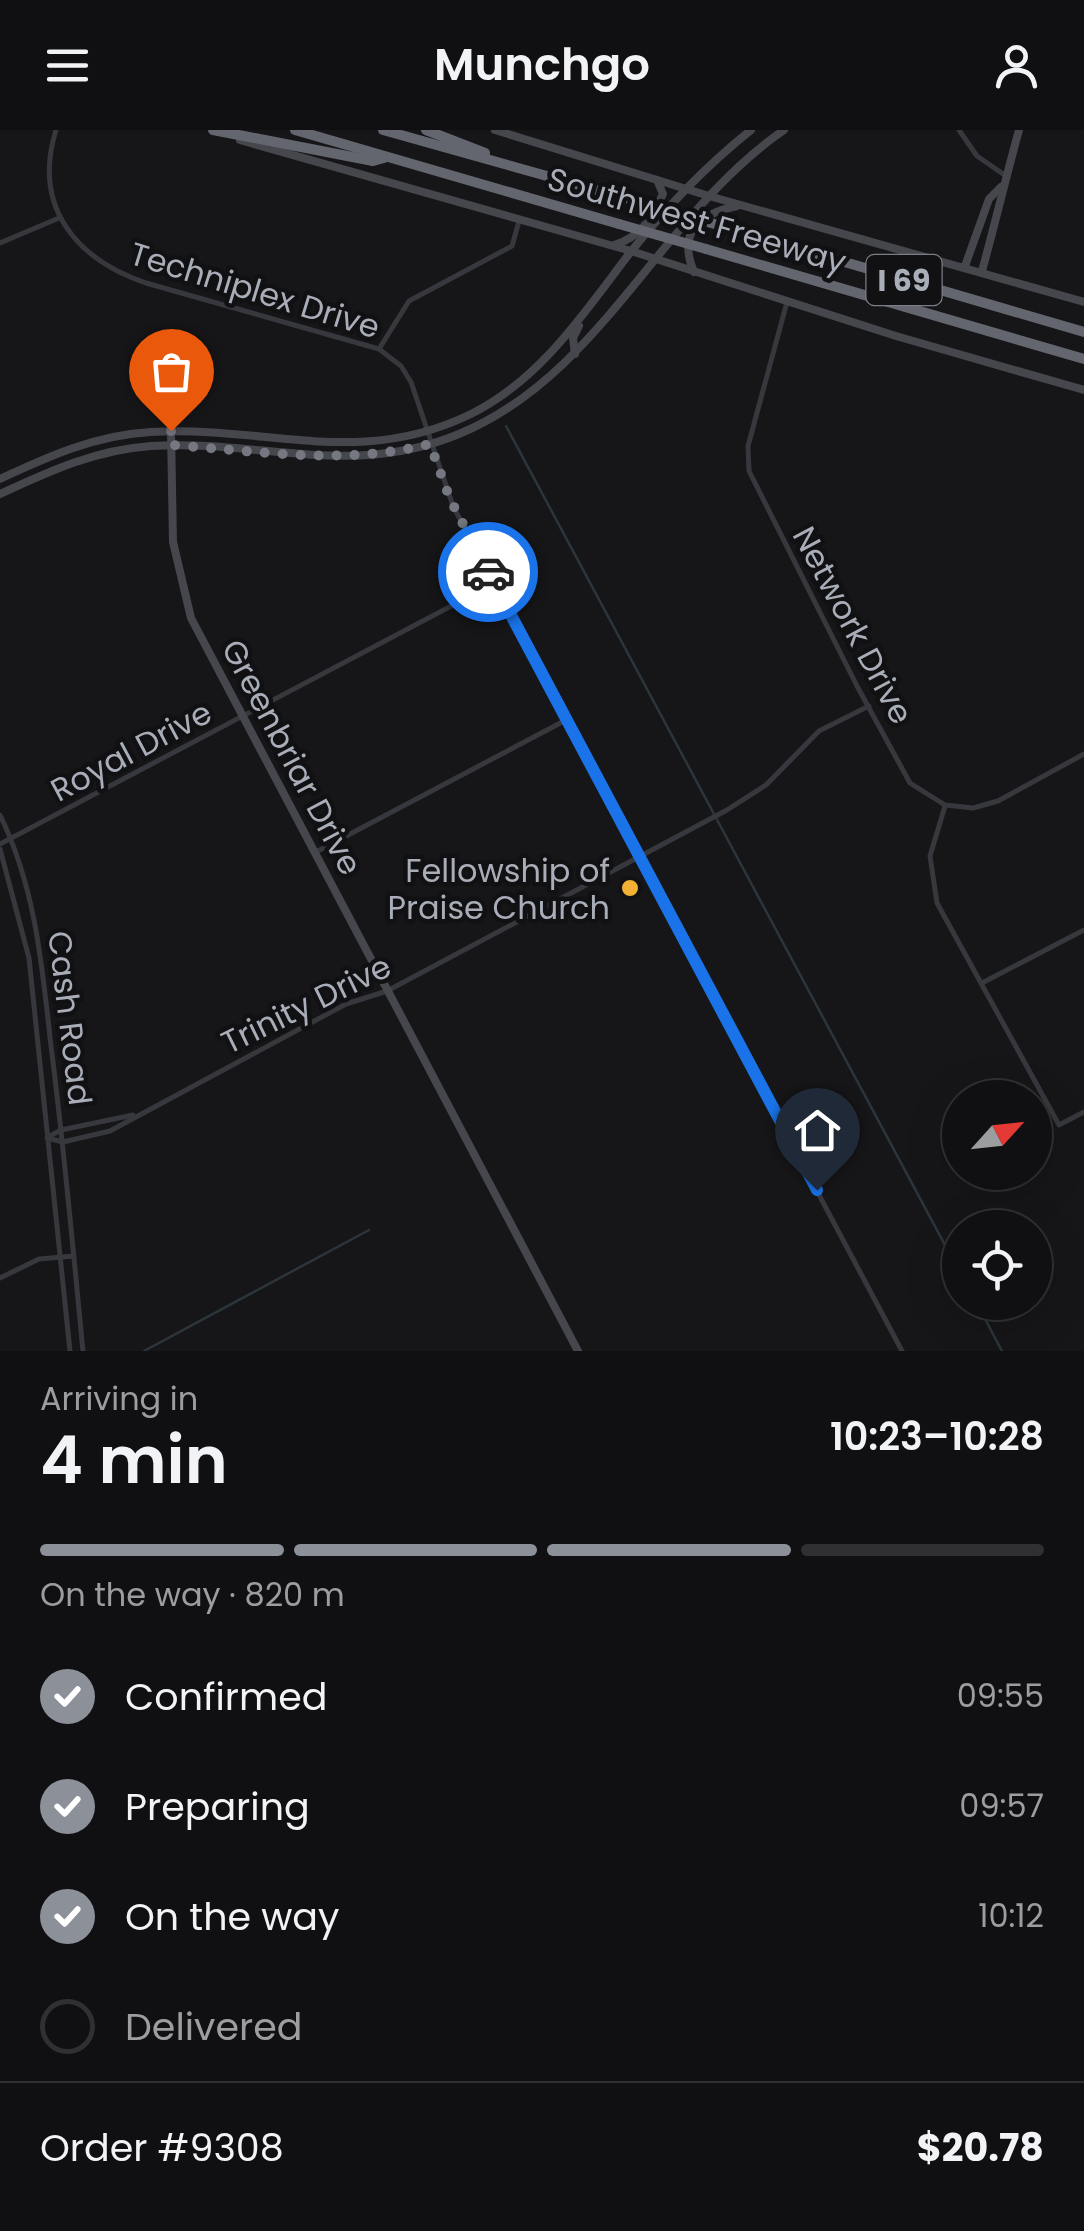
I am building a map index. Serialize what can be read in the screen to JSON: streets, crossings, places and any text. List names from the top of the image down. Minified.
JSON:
{"streets":{"highway":["Southwest Freeway","I 69"],"main road":["Greenbriar Drive"],"street":["Techniplex Drive","Network Drive","Royal Drive","Trinity Drive","Cash Road"]},"crossings":[["Techniplex Drive","Royal Drive"],["Techniplex Drive","Trinity Drive"],["Network Drive","Trinity Drive"],["Royal Drive","Greenbriar Drive"],["Royal Drive","Cash Road"],["Greenbriar Drive","Trinity Drive"],["Trinity Drive","Cash Road"]],"places":["Fellowship of Praise Church"],"north":"top right","page":{"header":"Munchgo","heading":["4 min","Arriving in","10:23–10:28"],"panel":["Order #9308","$20.78"],"bar":"On the way · 820 m","list":[["Confirmed","09:55"],["Preparing","09:57"],["On the way","10:12"],"Delivered"]}}
